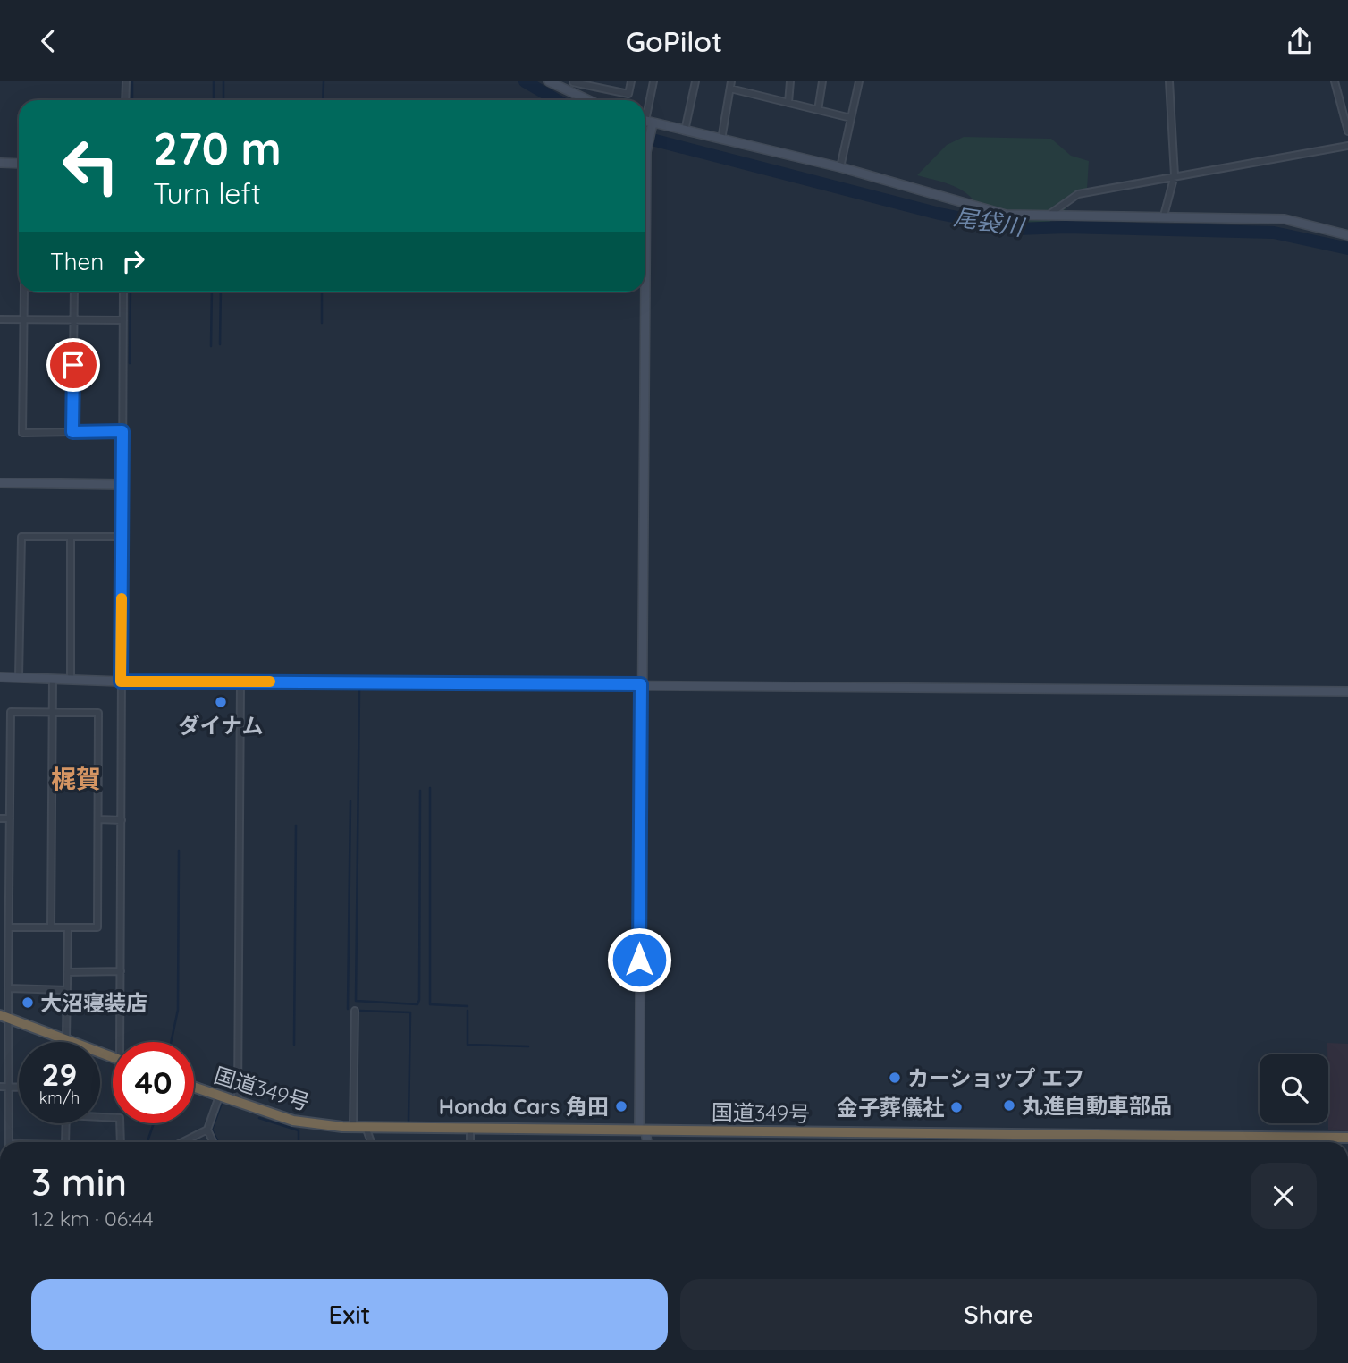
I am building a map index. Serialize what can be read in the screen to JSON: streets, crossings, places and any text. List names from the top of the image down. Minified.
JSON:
{"streets":{"highway":["国道349号"]},"districts":["梶賀"],"water":["尾袋川"],"places":["ダイナム","大沼寝装店","カーショップ エフ","丸進自動車部品","Honda Cars 角田","金子葬儀社"],"page":{"header":"GoPilot","turn":["270 m","Turn left"],"then":"Then","speed":"29 km/h","limit":"40","heading":["3 min","1.2 km · 06:44"],"buttons":["Exit","Share"]}}
